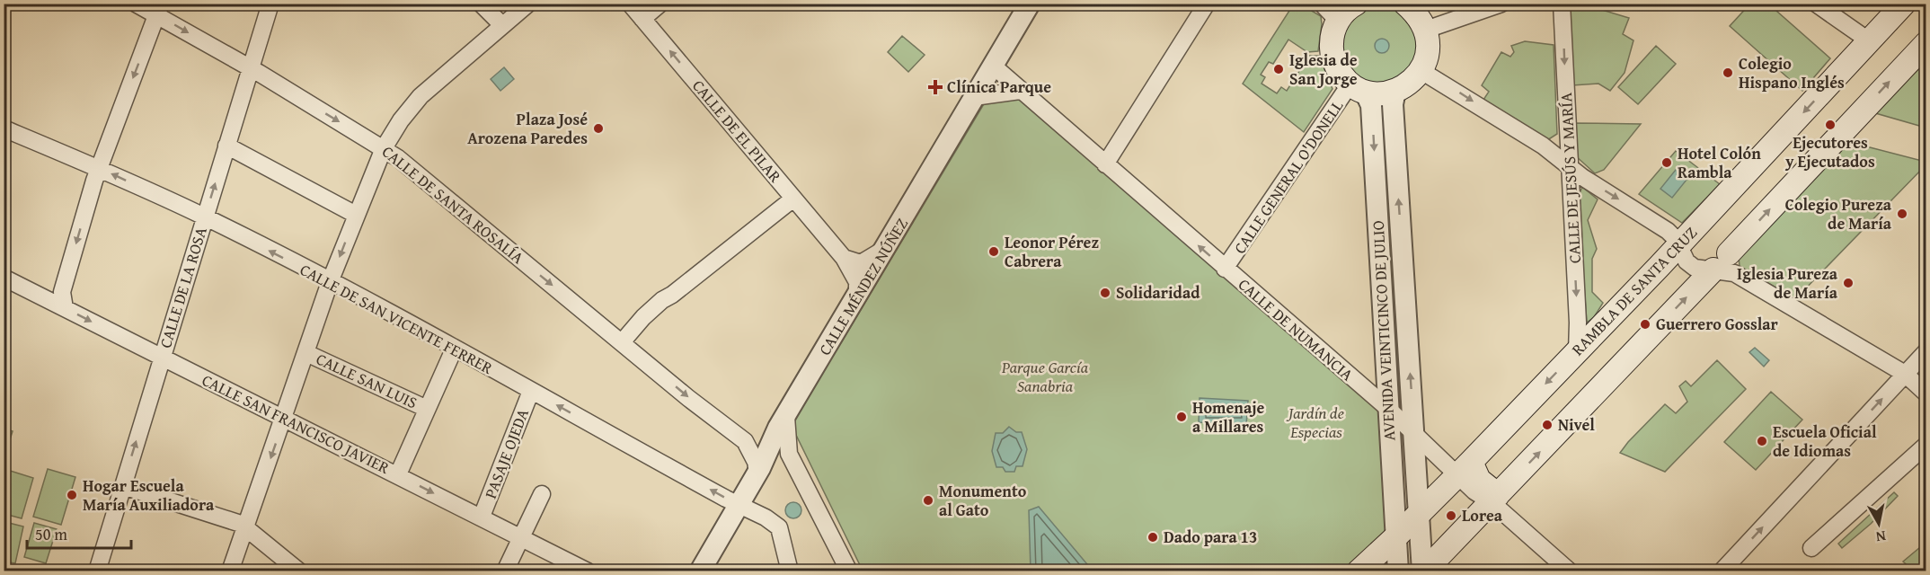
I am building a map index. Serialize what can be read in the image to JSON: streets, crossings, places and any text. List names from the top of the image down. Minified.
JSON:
{"streets":{"main road":["RAMBLA DE SANTA CRUZ"],"street":["CALLE DE EL PILAR","CALLE GENERAL O'DONELL","CALLE DE JESÚS Y MARÍA","CALLE DE SANTA ROSALÍA","CALLE MÉNDEZ NÚÑEZ","CALLE DE LA ROSA","CALLE DE SAN VICENTE FERRER","CALLE DE NUMANCIA","AVENIDA VEINTICINCO DE JULIO","CALLE SAN LUIS","CALLE SAN FRANCISCO JAVIER","PASAJE OJEDA"]},"crossings":[["CALLE DE EL PILAR","CALLE MÉNDEZ NÚÑEZ"],["CALLE GENERAL O'DONELL","CALLE DE NUMANCIA"],["CALLE GENERAL O'DONELL","AVENIDA VEINTICINCO DE JULIO"],["CALLE DE JESÚS Y MARÍA","RAMBLA DE SANTA CRUZ"],["CALLE DE SANTA ROSALÍA","CALLE DE LA ROSA"],["CALLE MÉNDEZ NÚÑEZ","CALLE DE SAN VICENTE FERRER"],["CALLE MÉNDEZ NÚÑEZ","CALLE DE NUMANCIA"],["CALLE DE LA ROSA","CALLE DE SAN VICENTE FERRER"],["CALLE DE LA ROSA","CALLE SAN FRANCISCO JAVIER"],["RAMBLA DE SANTA CRUZ","CALLE DE NUMANCIA"],["RAMBLA DE SANTA CRUZ","AVENIDA VEINTICINCO DE JULIO"],["CALLE DE SAN VICENTE FERRER","PASAJE OJEDA"],["CALLE DE NUMANCIA","AVENIDA VEINTICINCO DE JULIO"],["CALLE SAN FRANCISCO JAVIER","PASAJE OJEDA"]],"one_way":["CALLE DE EL PILAR","CALLE DE JESÚS Y MARÍA","CALLE DE SANTA ROSALÍA"],"parks":["Parque García Sanabria","Jardín de Especias"],"places":{"other":["Iglesia de San Jorge","Colegio Hispano Inglés","Ejecutores y Ejecutados","Plaza José Arozena Paredes","Hotel Colón Rambla","Colegio Pureza de María","Leonor Pérez Cabrera","Iglesia Pureza de María","Solidaridad","Guerrero Gosslar","Homenaje a Millares","Nivel","Escuela Oficial de Idiomas","Hogar Escuela María Auxiliadora","Monumento al Gato","Lorea","Dado para 13"],"health":["Clínica Parque"]},"scale_bar":"50 m","north":"bottom"}
